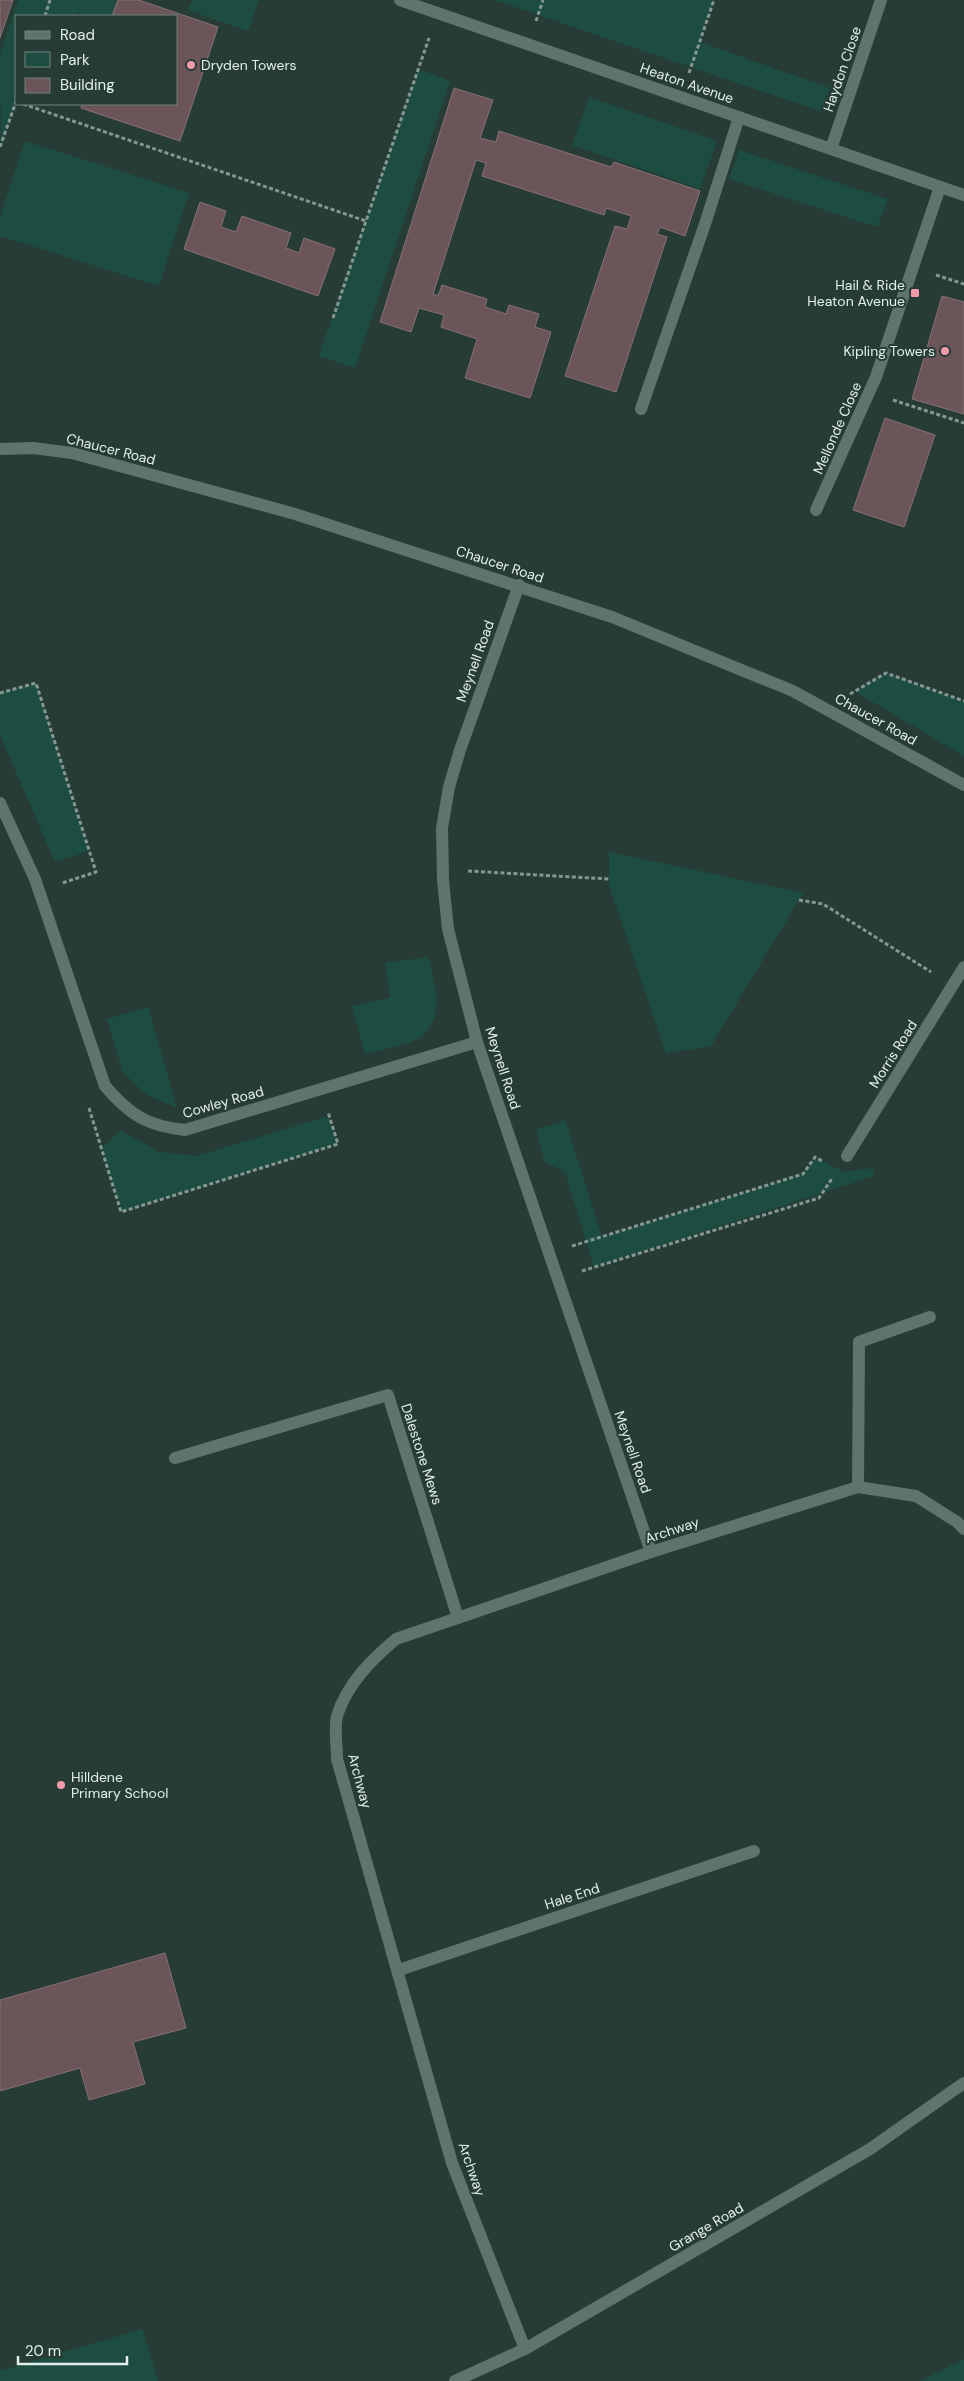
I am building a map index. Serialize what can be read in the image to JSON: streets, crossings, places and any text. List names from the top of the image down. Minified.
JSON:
{"streets":{"street":["Haydon Close","Heaton Avenue","Mellonde Close","Chaucer Road","Meynell Road","Morris Road","Cowley Road","Dalestone Mews","Archway","Hale End","Grange Road"]},"crossings":[["Haydon Close","Heaton Avenue"],["Heaton Avenue","Mellonde Close"],["Chaucer Road","Meynell Road"],["Meynell Road","Cowley Road"],["Meynell Road","Archway"],["Dalestone Mews","Archway"],["Archway","Hale End"],["Archway","Grange Road"]],"places":{"other":["Dryden Towers","Kipling Towers","Hilldene Primary School"],"transit":["Hail & Ride Heaton Avenue"]},"legend":["Road","Park","Building"],"scale_bar":"20 m"}
